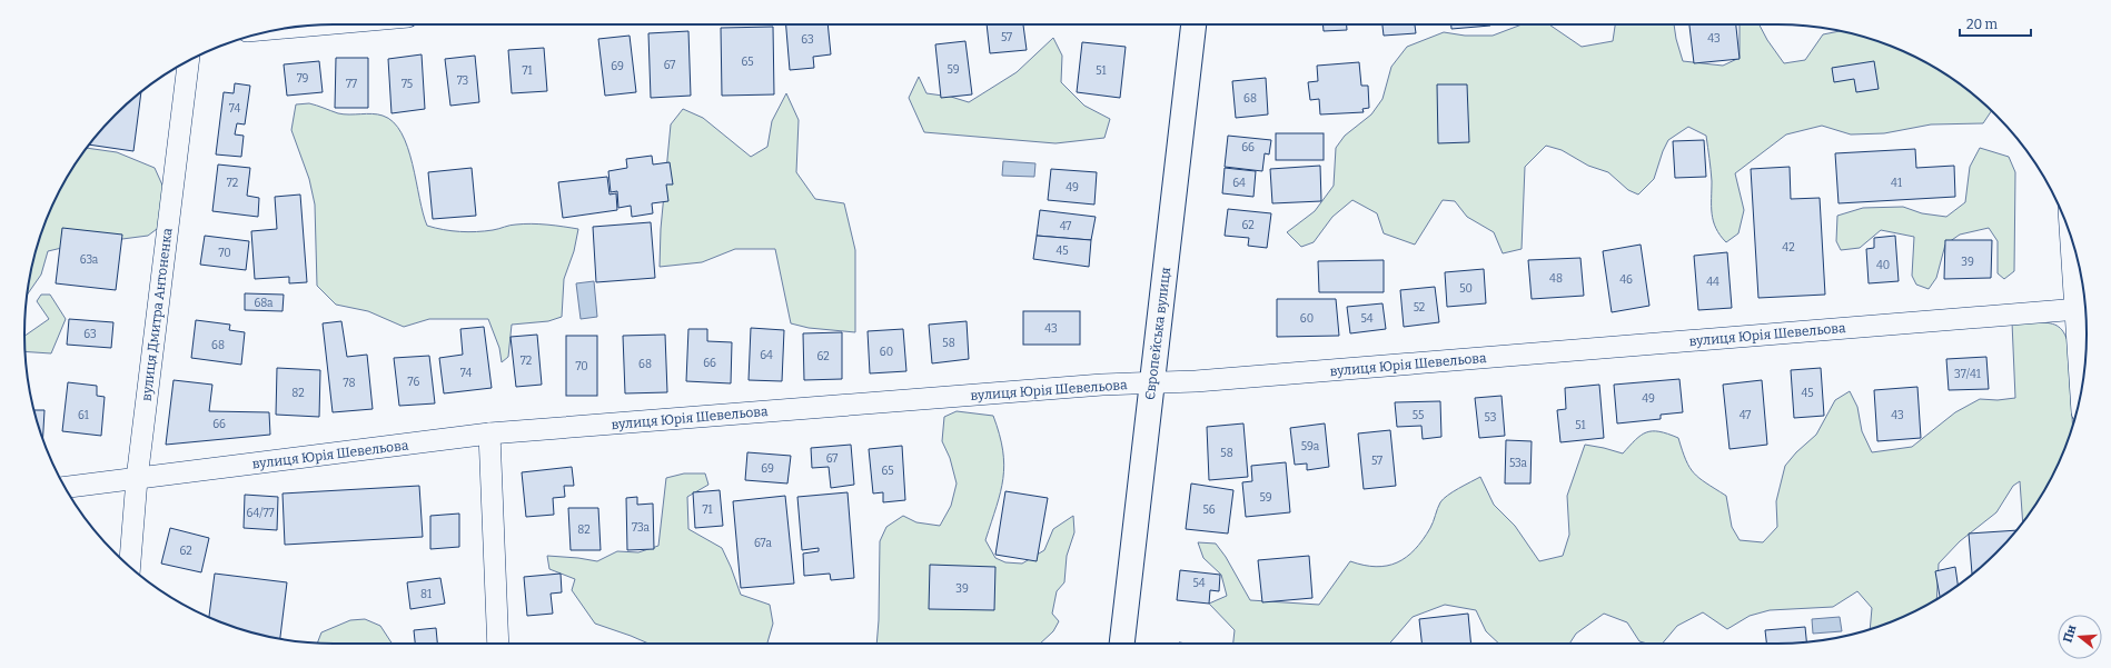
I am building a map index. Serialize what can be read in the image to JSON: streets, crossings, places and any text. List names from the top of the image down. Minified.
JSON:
{"streets":{"main road":["Європейська вулиця"],"street":["вулиця Дмитра Антоненка","вулиця Юрія Шевельова"]},"crossings":[["вулиця Дмитра Антоненка","вулиця Юрія Шевельова"],["Європейська вулиця","вулиця Юрія Шевельова"]],"house_numbers":["57","43","63","65","67","69","59","71","51","79","73","77","75","68","74","66","72","64","41","49","62","47","42","45","70","63а","39","40","48","46","44","50","68а","52","60","54","43","63","58","68","60","64","62","72","66","68","70","74","37/41","76","78","82","45","49","61","55","47","43","53","66","51","59а","58","67","57","53а","69","65","59","71","56","64/77","73а","82","67а","62","54","39","81"],"scale_bar":"20 m","north":"left"}
